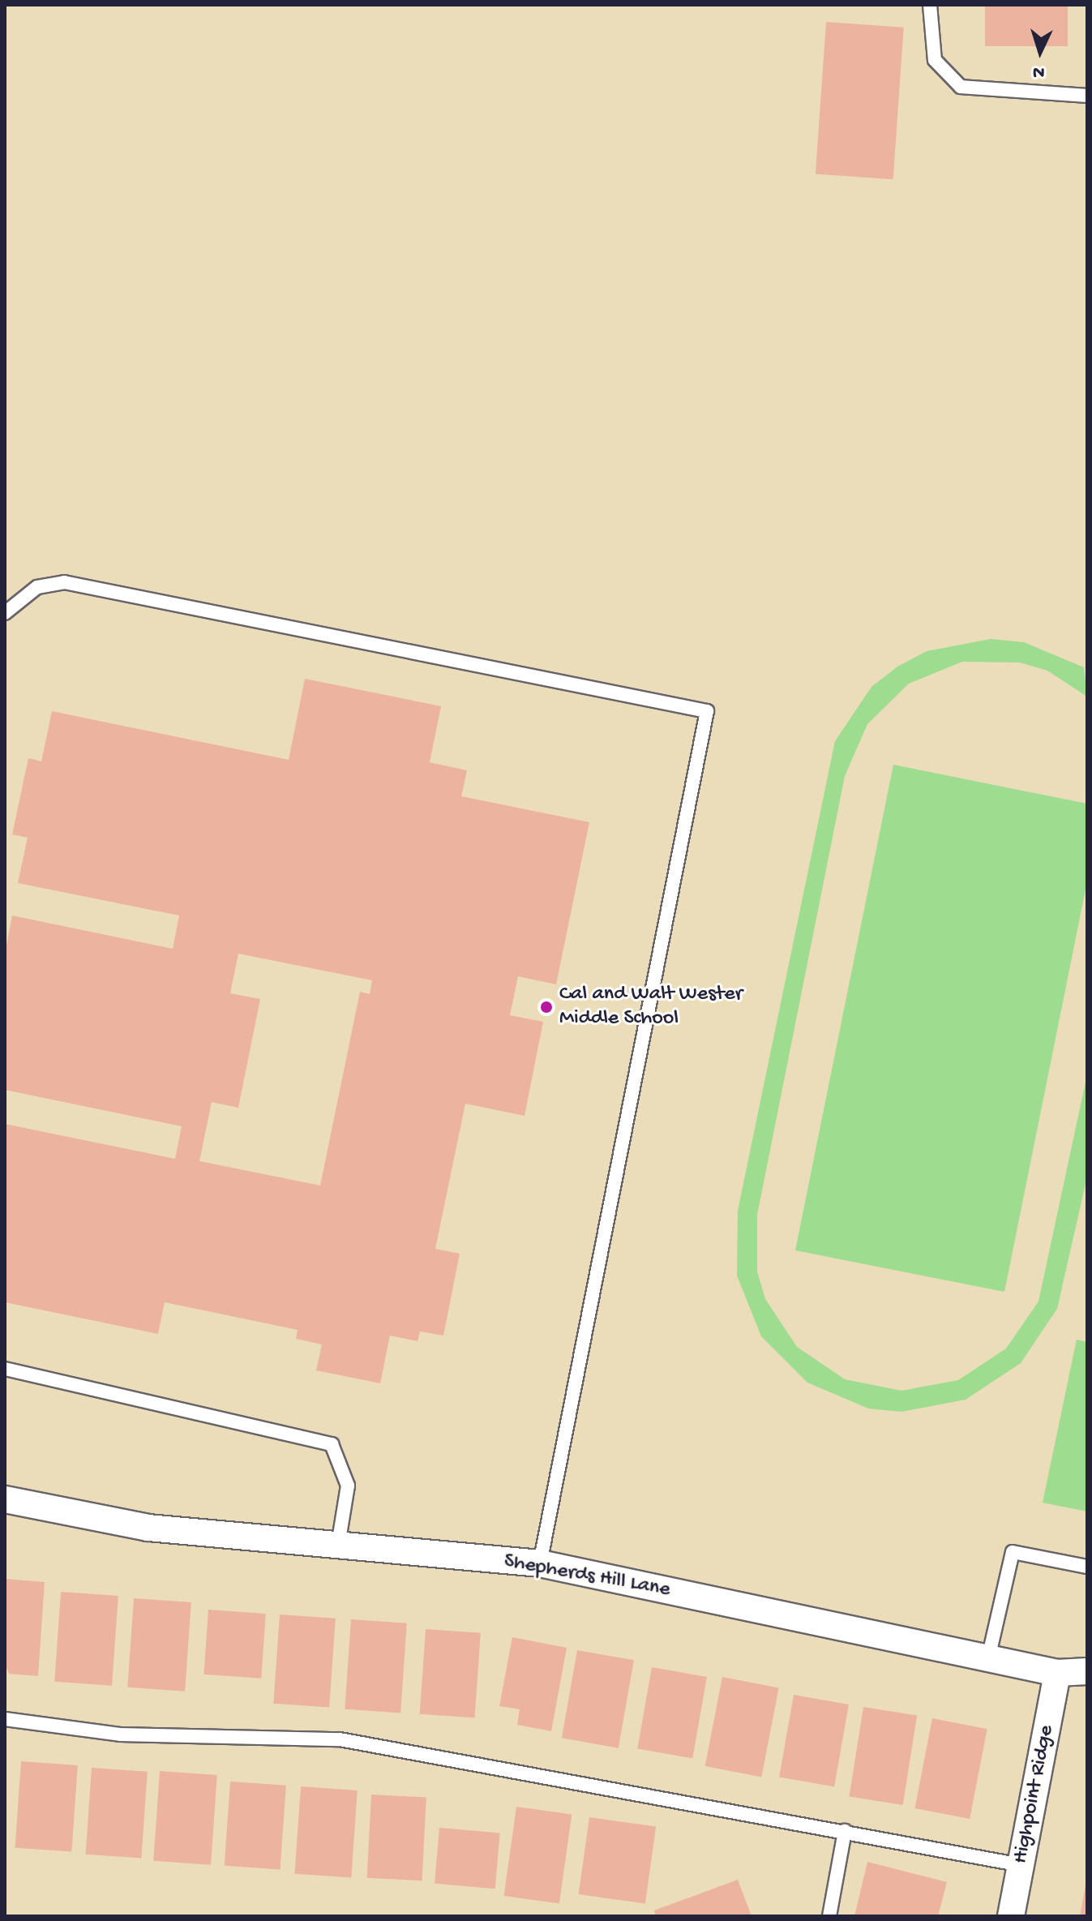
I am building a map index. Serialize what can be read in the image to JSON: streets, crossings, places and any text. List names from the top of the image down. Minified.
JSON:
{"streets":{"street":["Shepherds Hill Lane","Highpoint Ridge"]},"crossings":[["Shepherds Hill Lane","Highpoint Ridge"]],"places":["Cal and Walt Wester Middle School"],"north":"bottom"}
